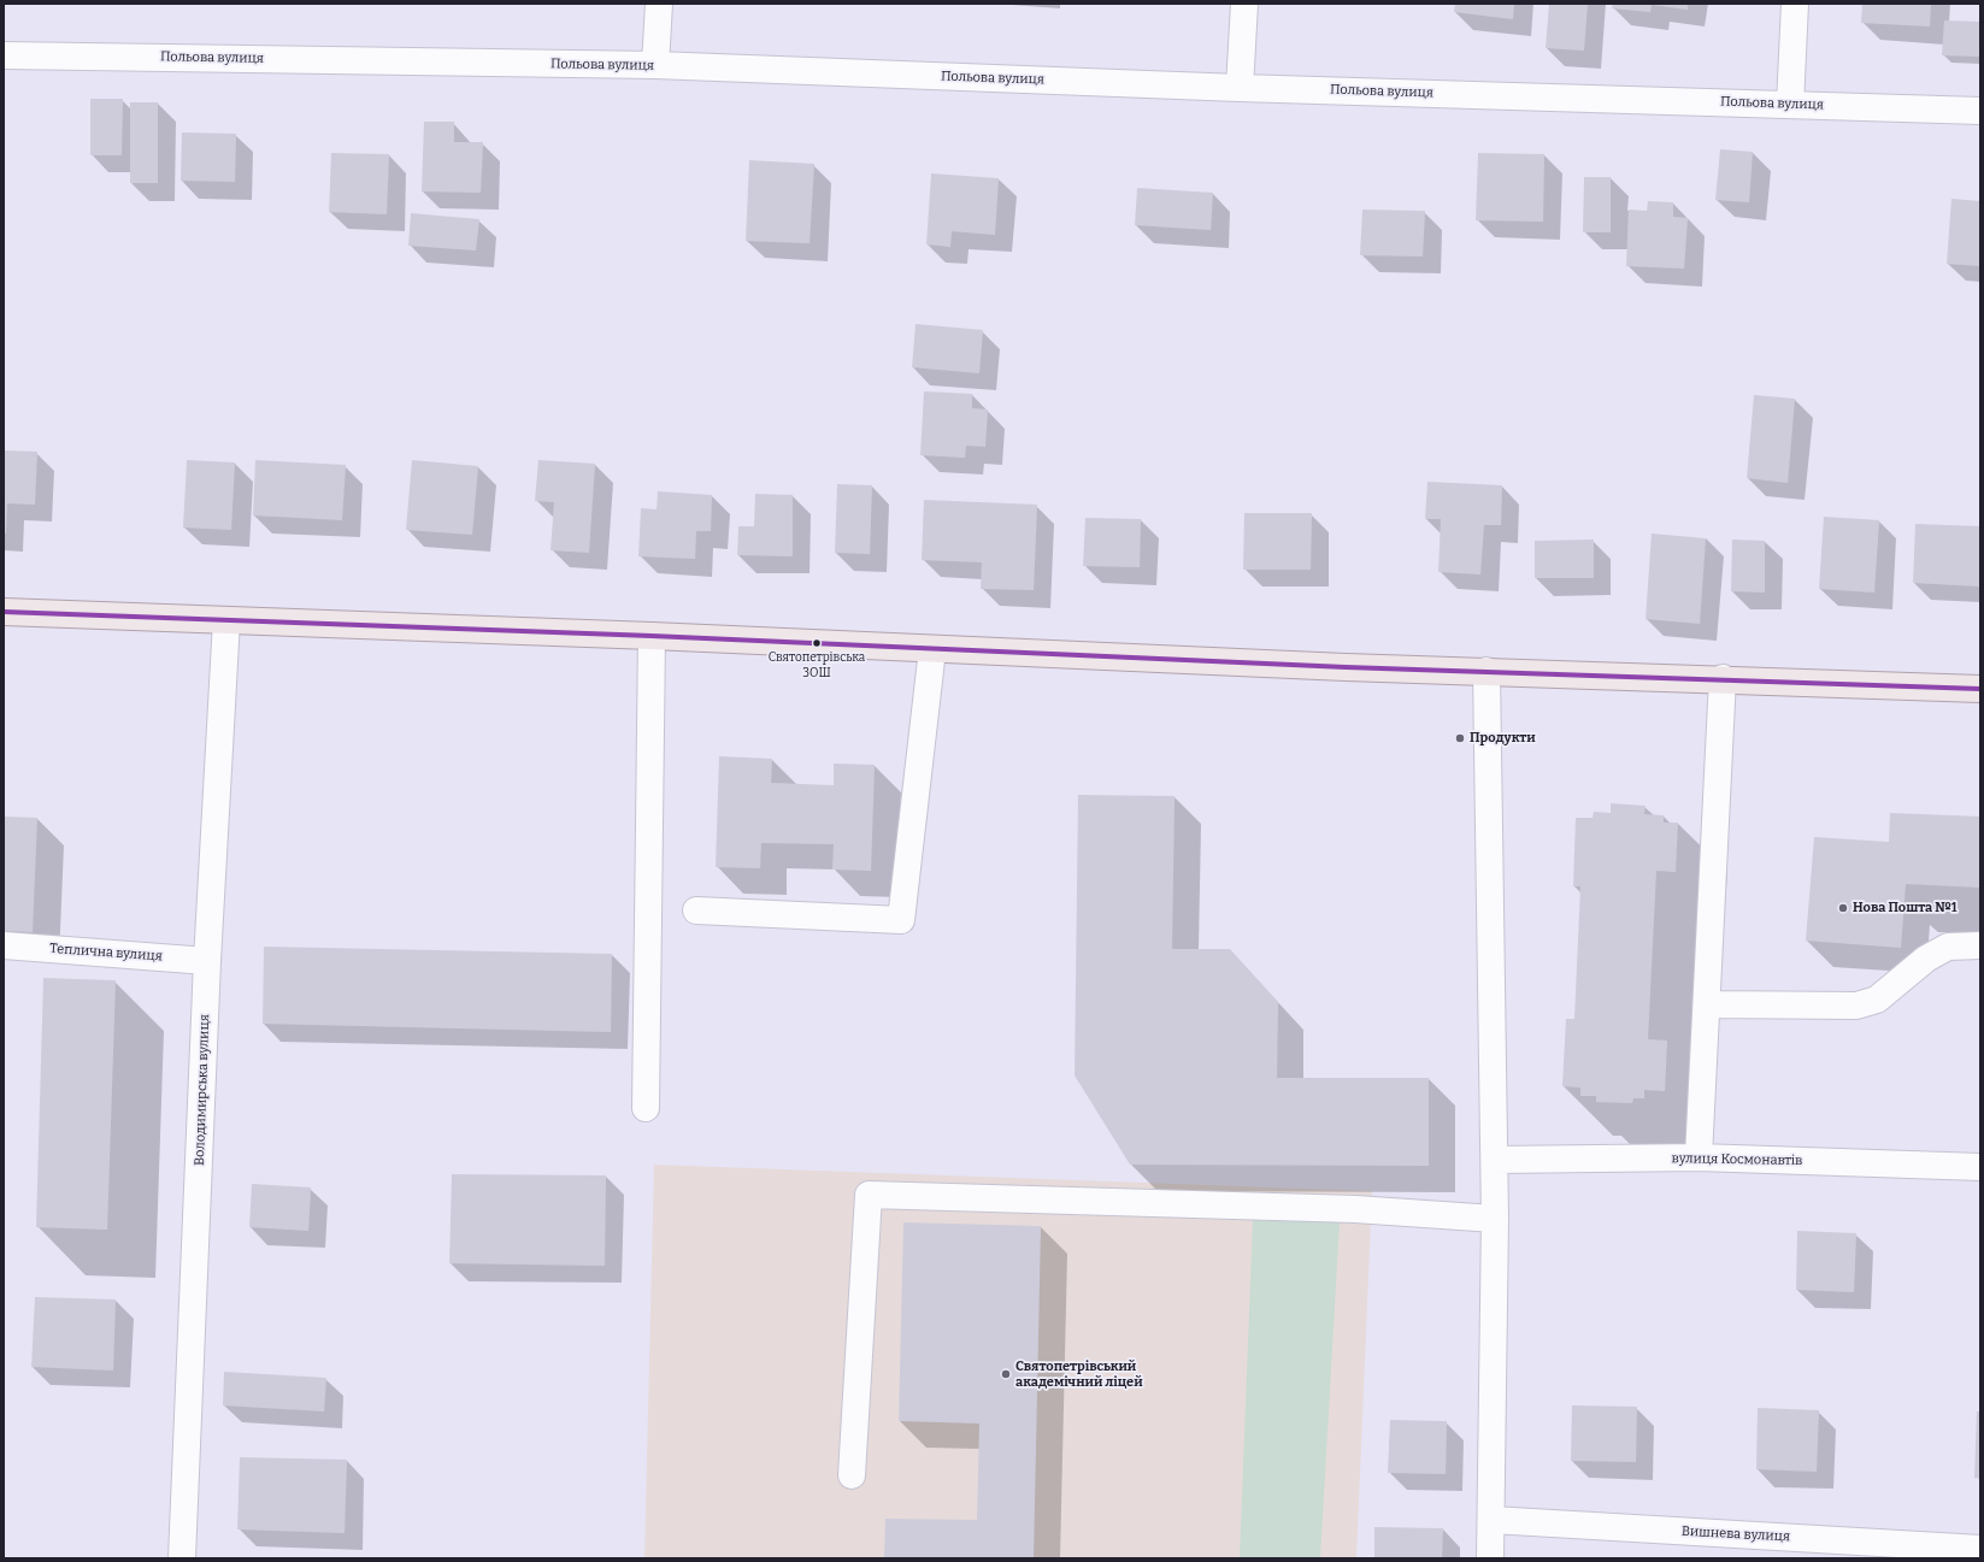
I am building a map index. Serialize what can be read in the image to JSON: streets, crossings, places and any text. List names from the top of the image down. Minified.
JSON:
{"streets":{"street":["Польова вулиця","Теплична вулиця","Володимирська вулиця","вулиця Космонавтів","Вишнева вулиця"]},"crossings":[["Теплична вулиця","Володимирська вулиця"]],"places":["Святопетрівська ЗОШ","Продукти","Нова Пошта №1","Святопетрівський академічний ліцей"]}
